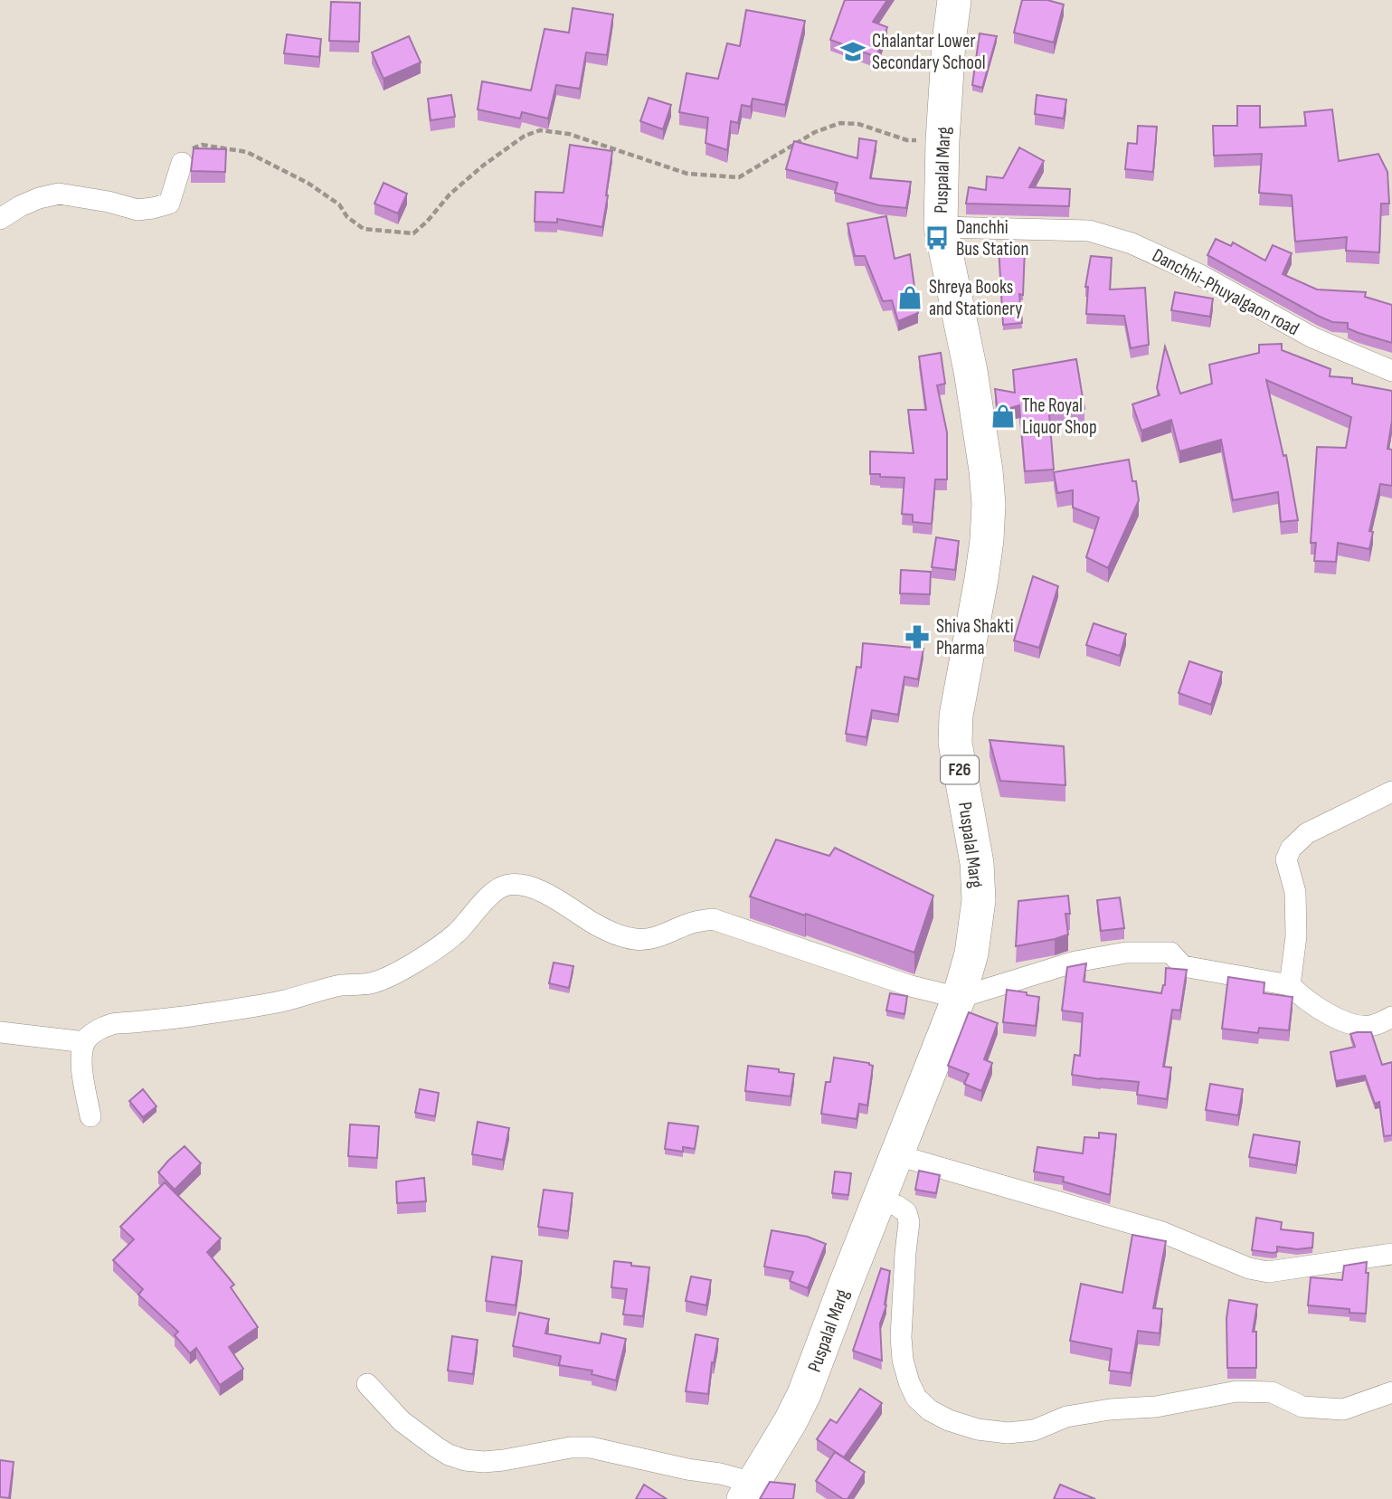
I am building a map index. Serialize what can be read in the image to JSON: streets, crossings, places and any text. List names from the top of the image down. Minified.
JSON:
{"streets":{"main road":["Puspalal Marg","F26"],"street":["Danchhi-Phuyalgaon road"]},"crossings":[["Puspalal Marg","Danchhi-Phuyalgaon road"]],"places":{"school or university":["Chalantar Lower Secondary School"],"bus stop":["Danchhi Bus Station"],"shop":["Shreya Books and Stationery","The Royal Liquor Shop"],"pharmacy":["Shiva Shakti Pharma"]}}
